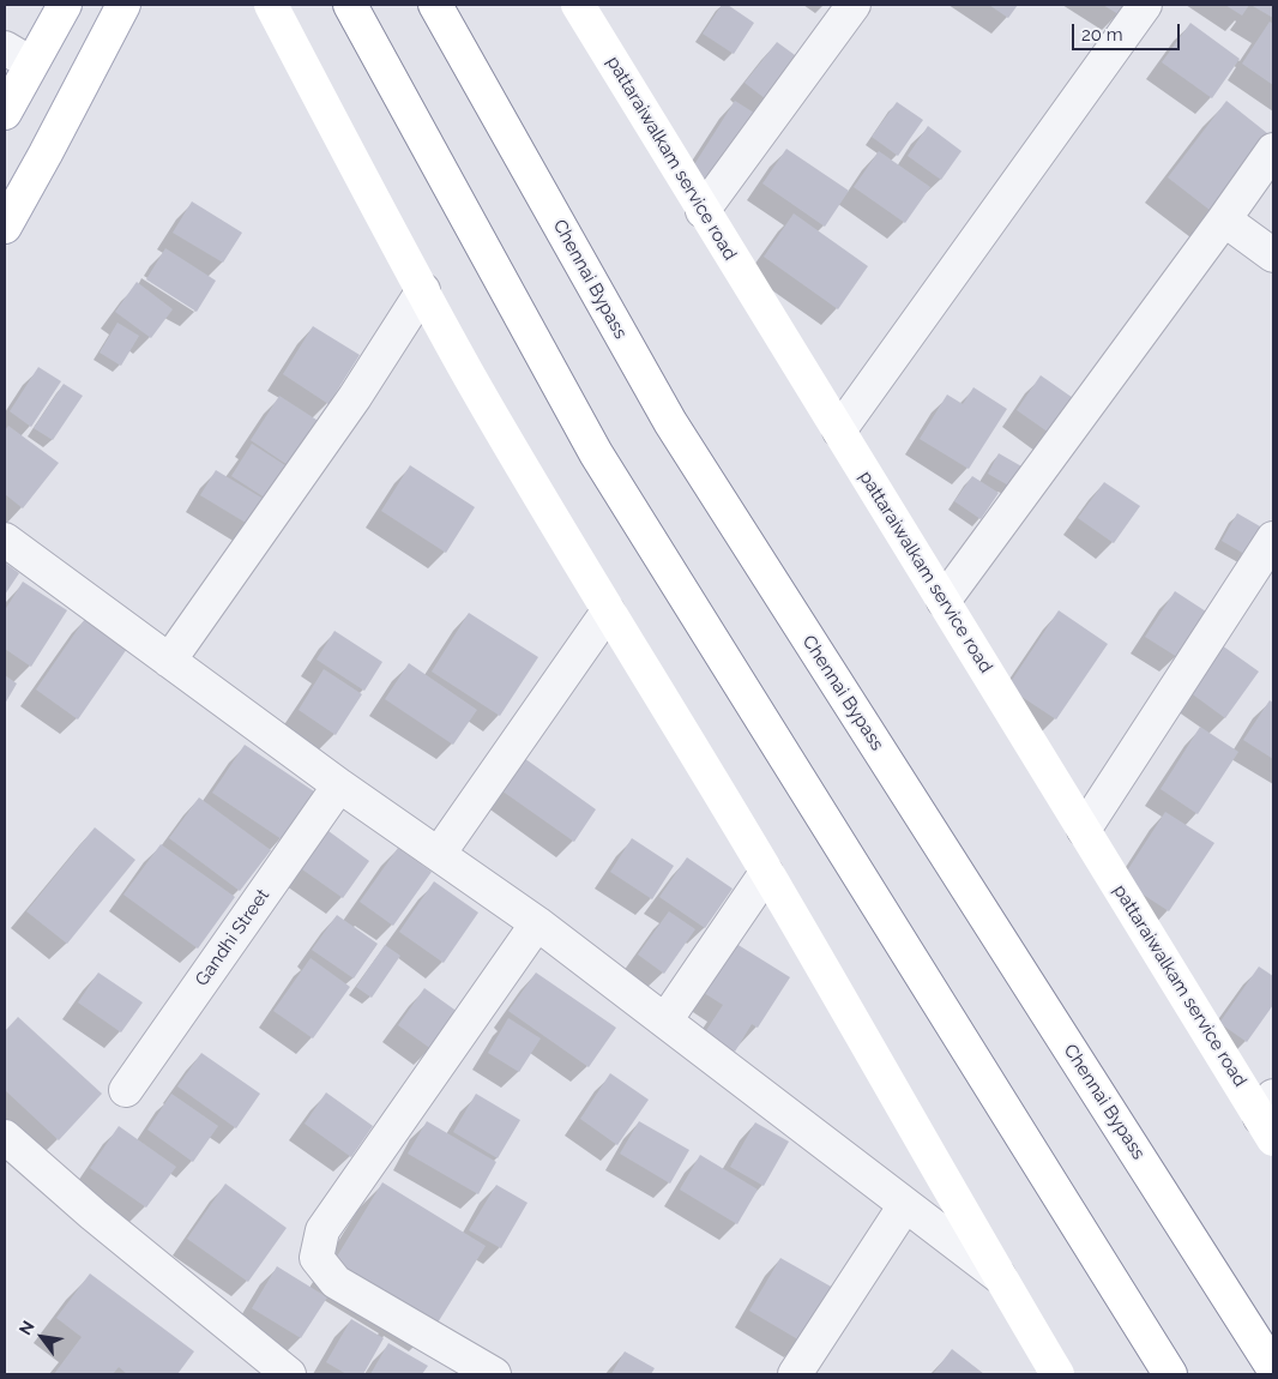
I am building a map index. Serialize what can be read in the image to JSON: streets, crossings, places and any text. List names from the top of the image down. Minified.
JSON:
{"streets":{"main road":["pattaraiwalkam service road","Chennai Bypass"],"street":["Gandhi Street"]},"scale_bar":"20 m","north":"top left"}
